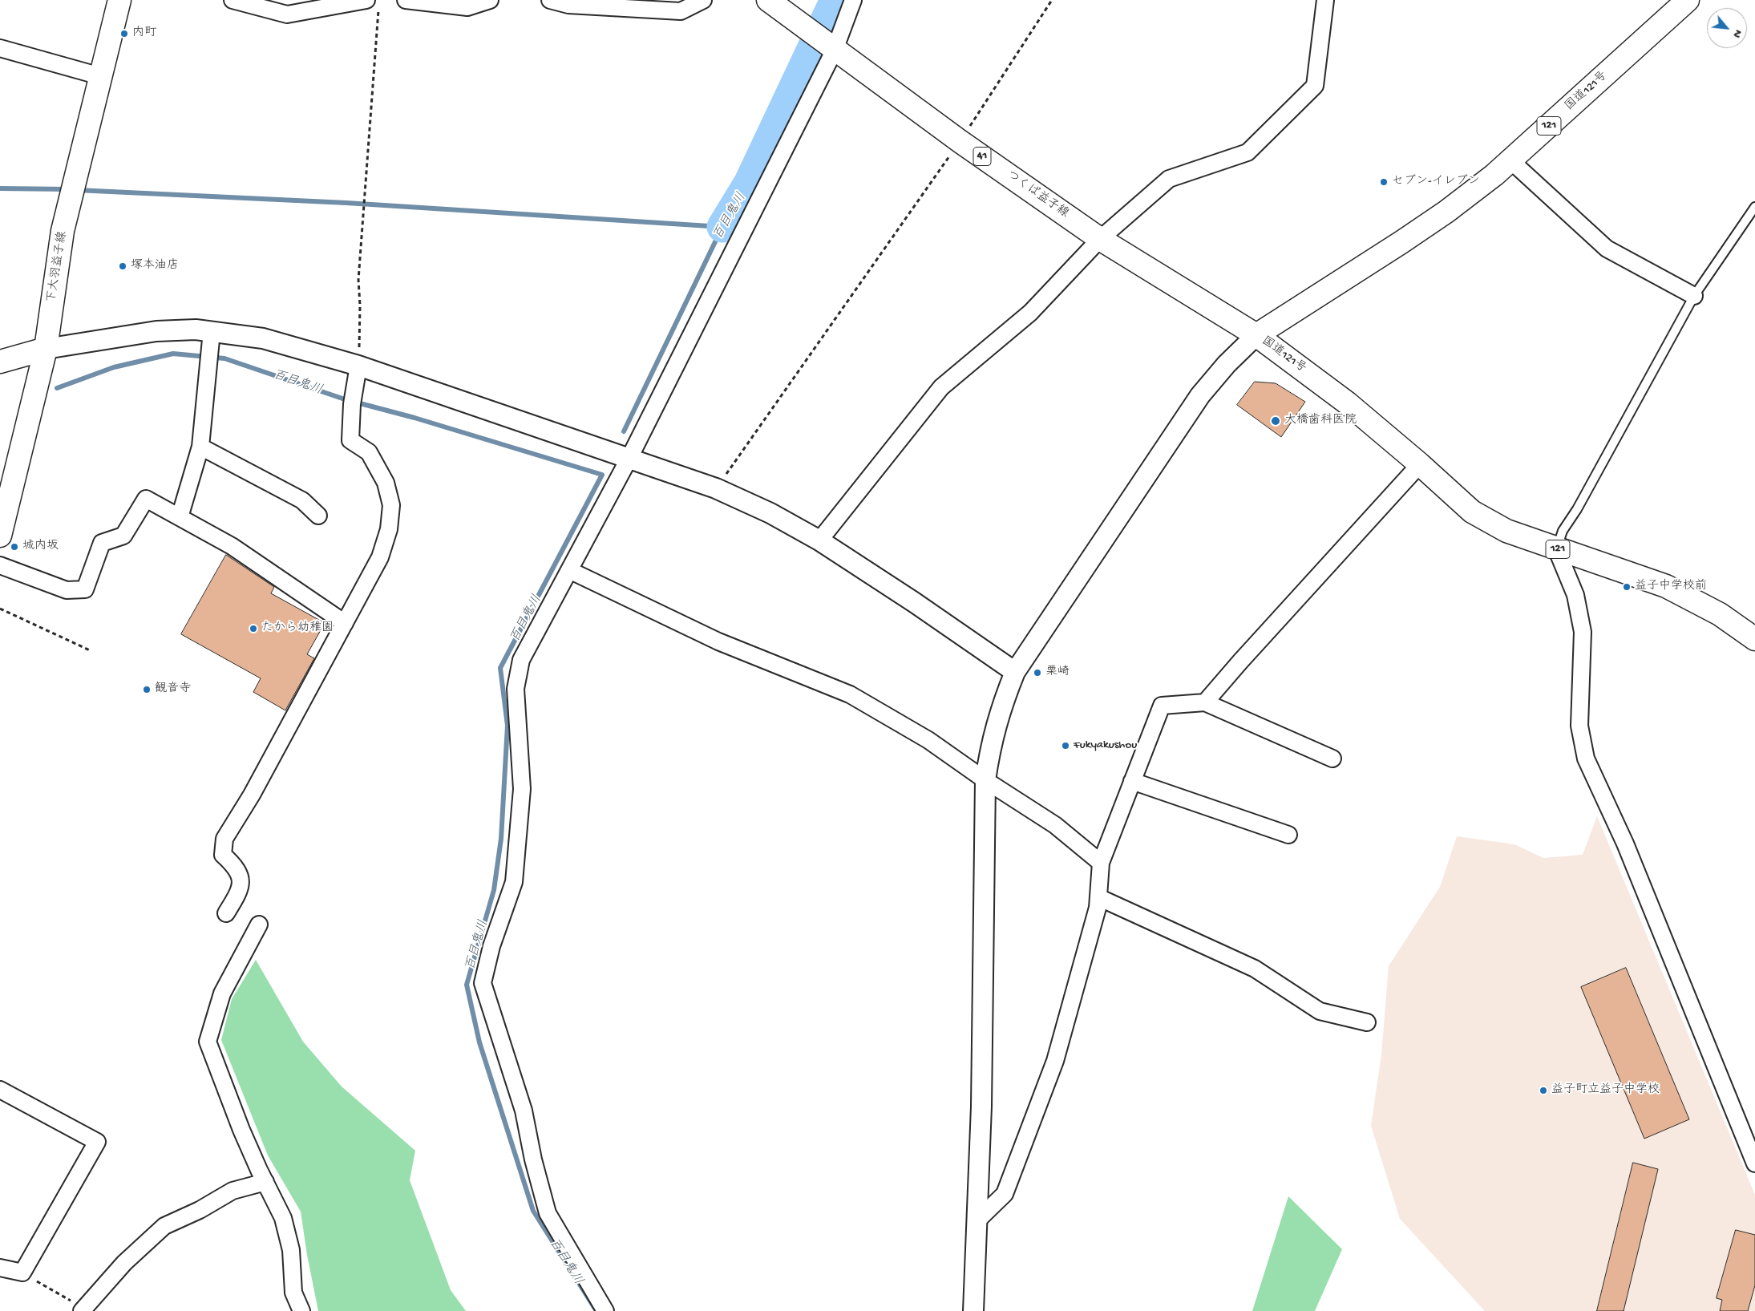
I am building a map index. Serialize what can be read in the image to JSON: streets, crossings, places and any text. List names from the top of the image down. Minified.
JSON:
{"streets":{"main road":["国道121号","121","41","つくば益子線","下大羽益子線"]},"crossings":[["国道121号","つくば益子線"]],"water":["百目鬼川"],"places":["内町","セブン-イレブン","塚本油店","大橋歯科医院","城内坂","益子中学校前","たから幼稚園","栗崎","観音寺","Fukyakushou","益子町立益子中学校"],"north":"bottom right"}
